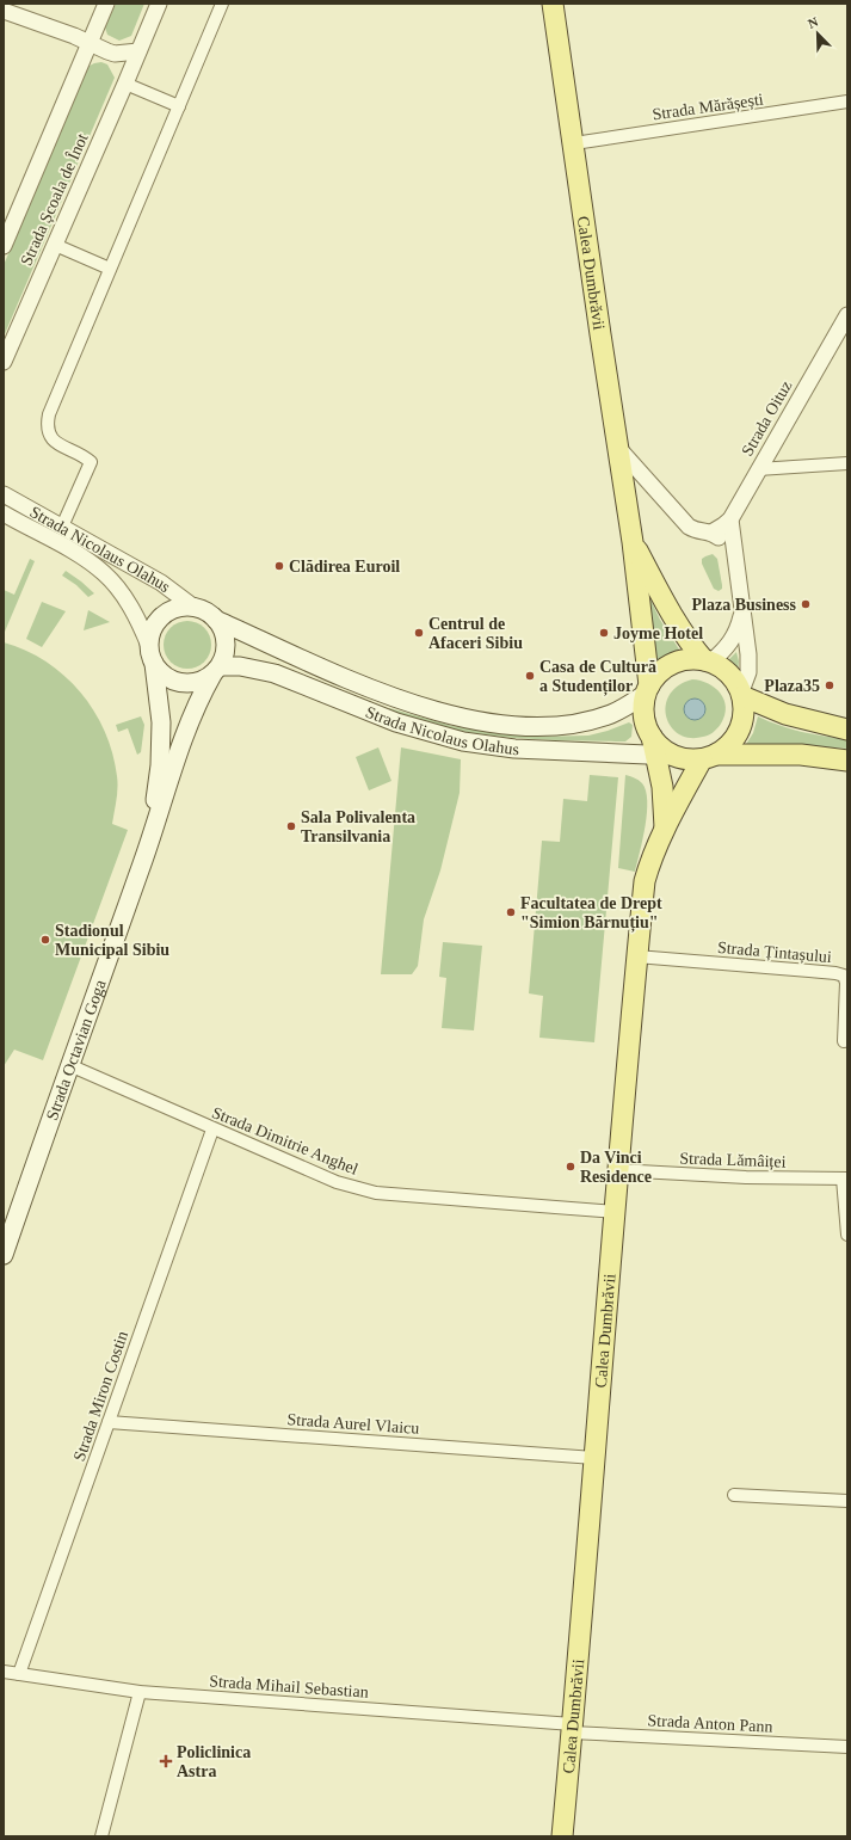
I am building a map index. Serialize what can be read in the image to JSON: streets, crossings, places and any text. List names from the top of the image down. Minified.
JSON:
{"streets":{"main road":["Calea Dumbrăvii","Strada Nicolaus Olahus","Strada Octavian Goga"],"street":["Strada Mărășești","Strada Școala de Înot","Strada Oituz","Strada Țintașului","Strada Dimitrie Anghel","Strada Lămâiței","Strada Miron Costin","Strada Aurel Vlaicu","Strada Mihail Sebastian","Strada Anton Pann"]},"crossings":[["Strada Mărășești","Calea Dumbrăvii"],["Calea Dumbrăvii","Strada Nicolaus Olahus"],["Calea Dumbrăvii","Strada Țintașului"],["Calea Dumbrăvii","Strada Dimitrie Anghel"],["Calea Dumbrăvii","Strada Lămâiței"],["Calea Dumbrăvii","Strada Aurel Vlaicu"],["Calea Dumbrăvii","Strada Mihail Sebastian"],["Calea Dumbrăvii","Strada Anton Pann"],["Strada Nicolaus Olahus","Strada Octavian Goga"],["Strada Octavian Goga","Strada Dimitrie Anghel"],["Strada Dimitrie Anghel","Strada Miron Costin"],["Strada Miron Costin","Strada Aurel Vlaicu"],["Strada Miron Costin","Strada Mihail Sebastian"],["Strada Mihail Sebastian","Strada Anton Pann"]],"places":{"other":["Clădirea Euroil","Plaza Business","Centrul de Afaceri Sibiu","Joyme Hotel","Casa de Cultură a Studenților","Plaza35","Sala Polivalenta Transilvania","Facultatea de Drept \"Simion Bărnuțiu\"","Stadionul Municipal Sibiu","Da Vinci Residence"],"health":["Policlinica Astra"]},"north":"top left"}
